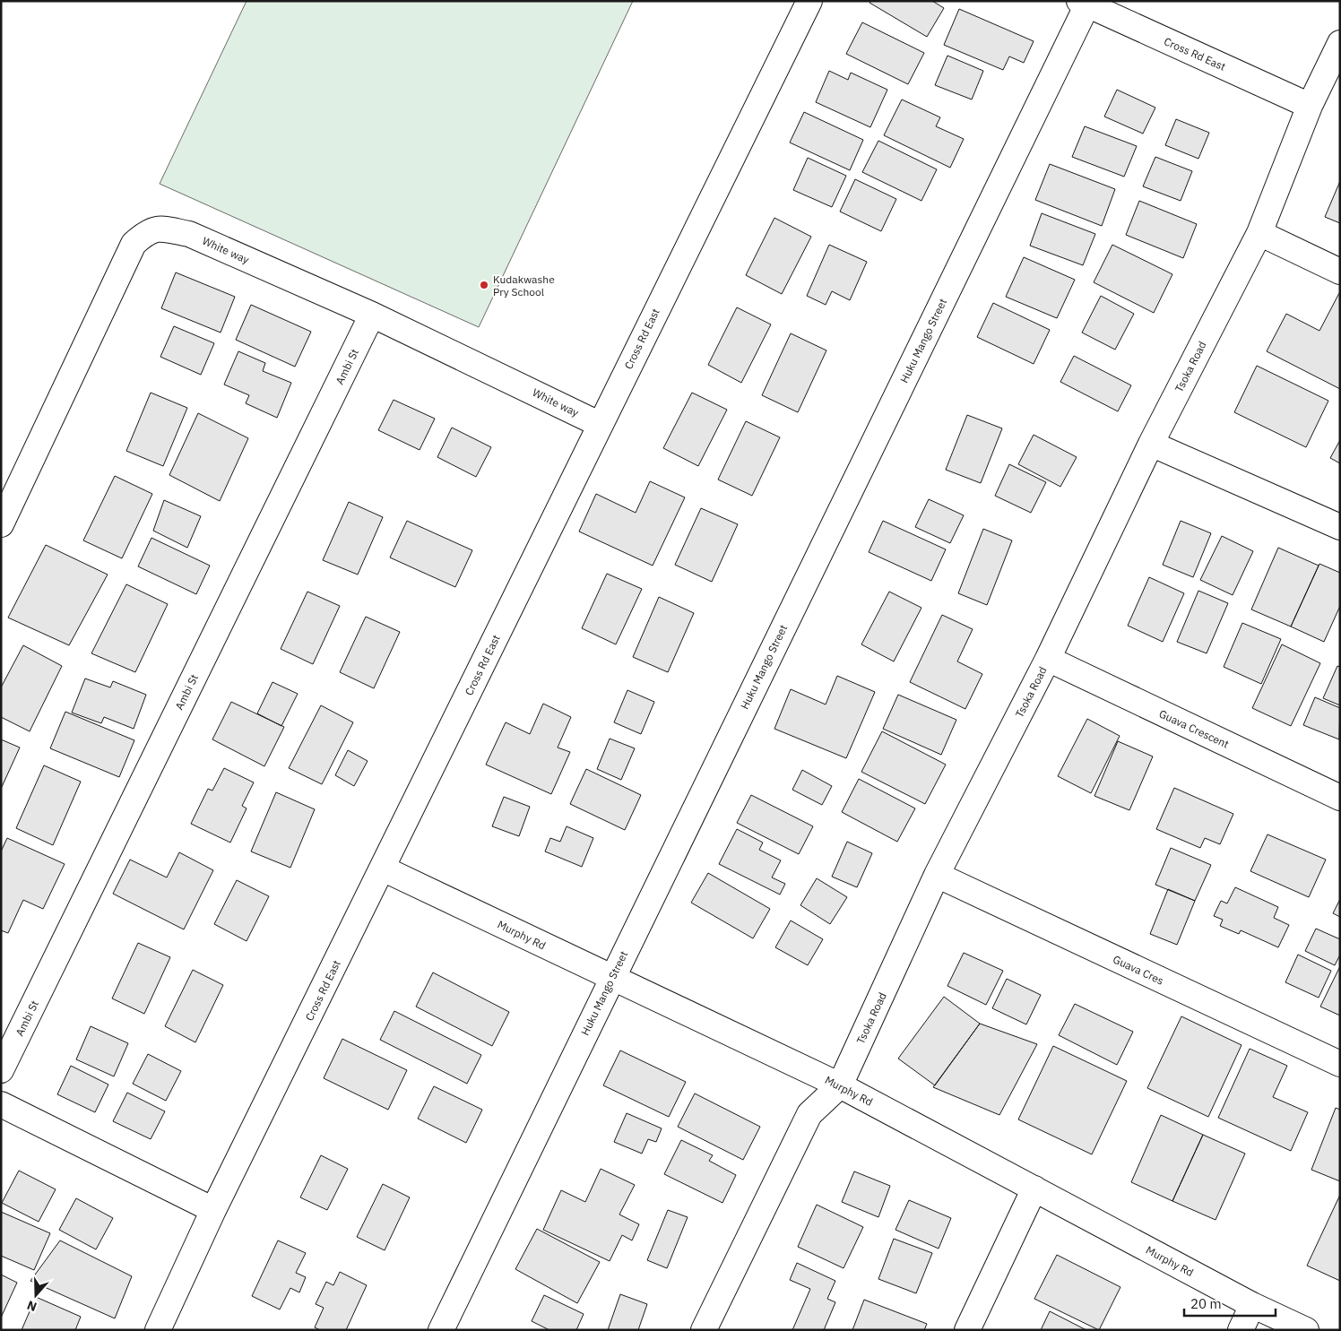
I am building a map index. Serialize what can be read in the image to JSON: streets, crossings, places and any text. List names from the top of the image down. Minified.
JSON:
{"streets":{"street":["Cross Rd East","White way","Huku Mango Street","Ambi St","Tsoka Road","Guava Crescent","Murphy Rd","Guava Cres"]},"crossings":[["Cross Rd East","White way"],["Cross Rd East","Huku Mango Street"],["Cross Rd East","Tsoka Road"],["Cross Rd East","Murphy Rd"],["White way","Ambi St"],["Huku Mango Street","Murphy Rd"],["Tsoka Road","Guava Crescent"],["Tsoka Road","Murphy Rd"],["Tsoka Road","Guava Cres"]],"places":["Kudakwashe Pry School"],"scale_bar":"20 m","north":"bottom"}
